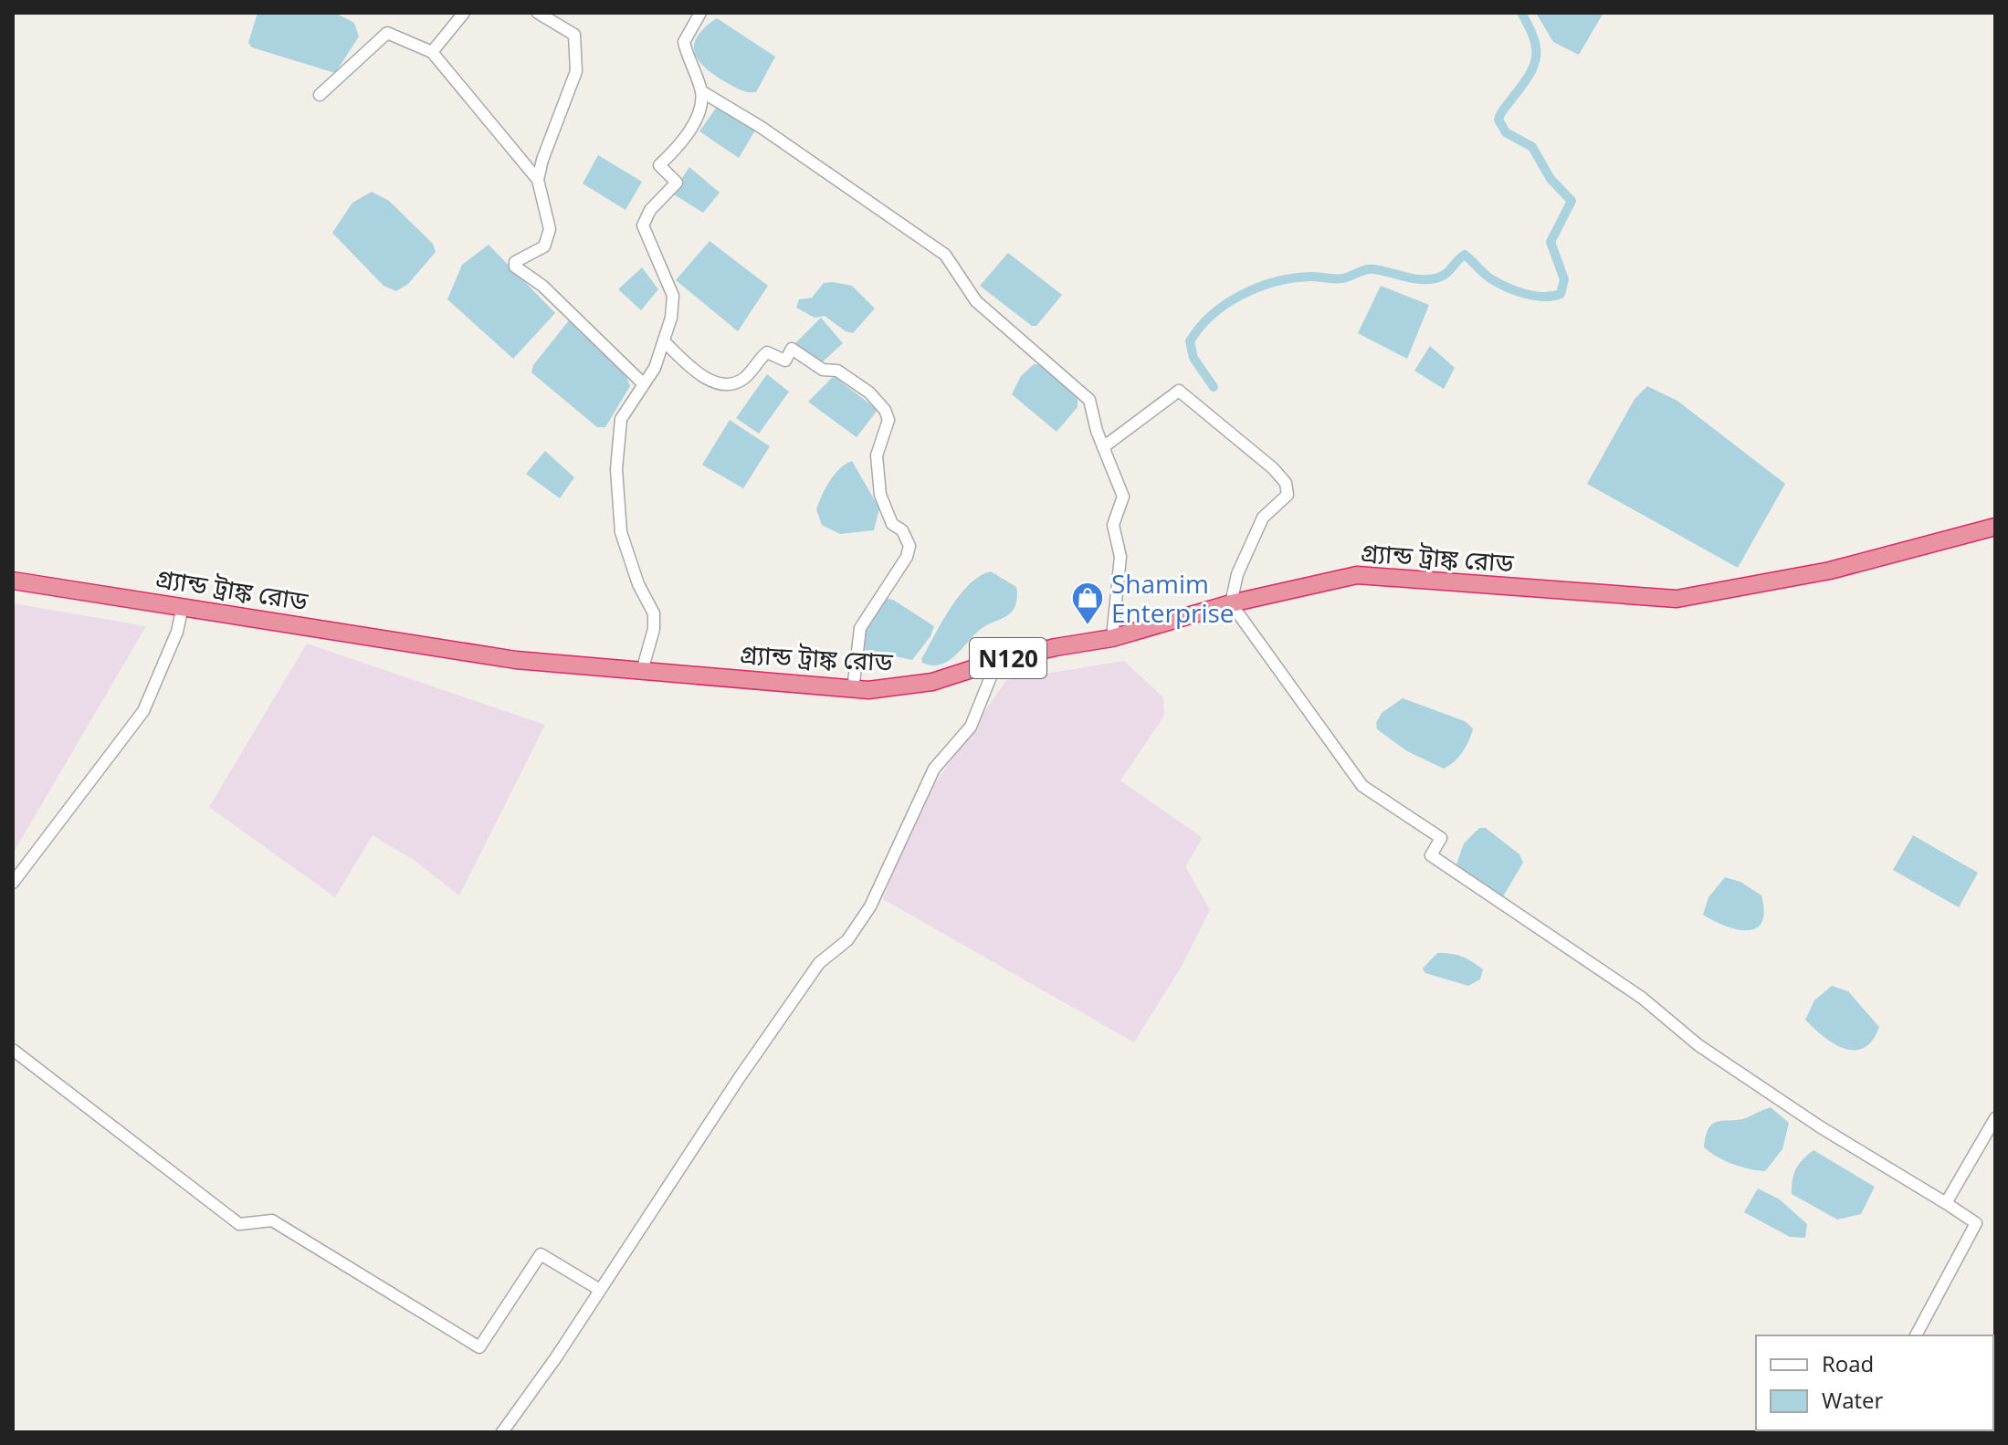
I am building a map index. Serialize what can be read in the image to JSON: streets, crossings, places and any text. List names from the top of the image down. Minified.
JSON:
{"streets":{"highway":["গ্র্যান্ড ট্রাঙ্ক রোড","N120"]},"places":{"shop":["Shamim Enterprise"]},"legend":["Road","Water"]}
